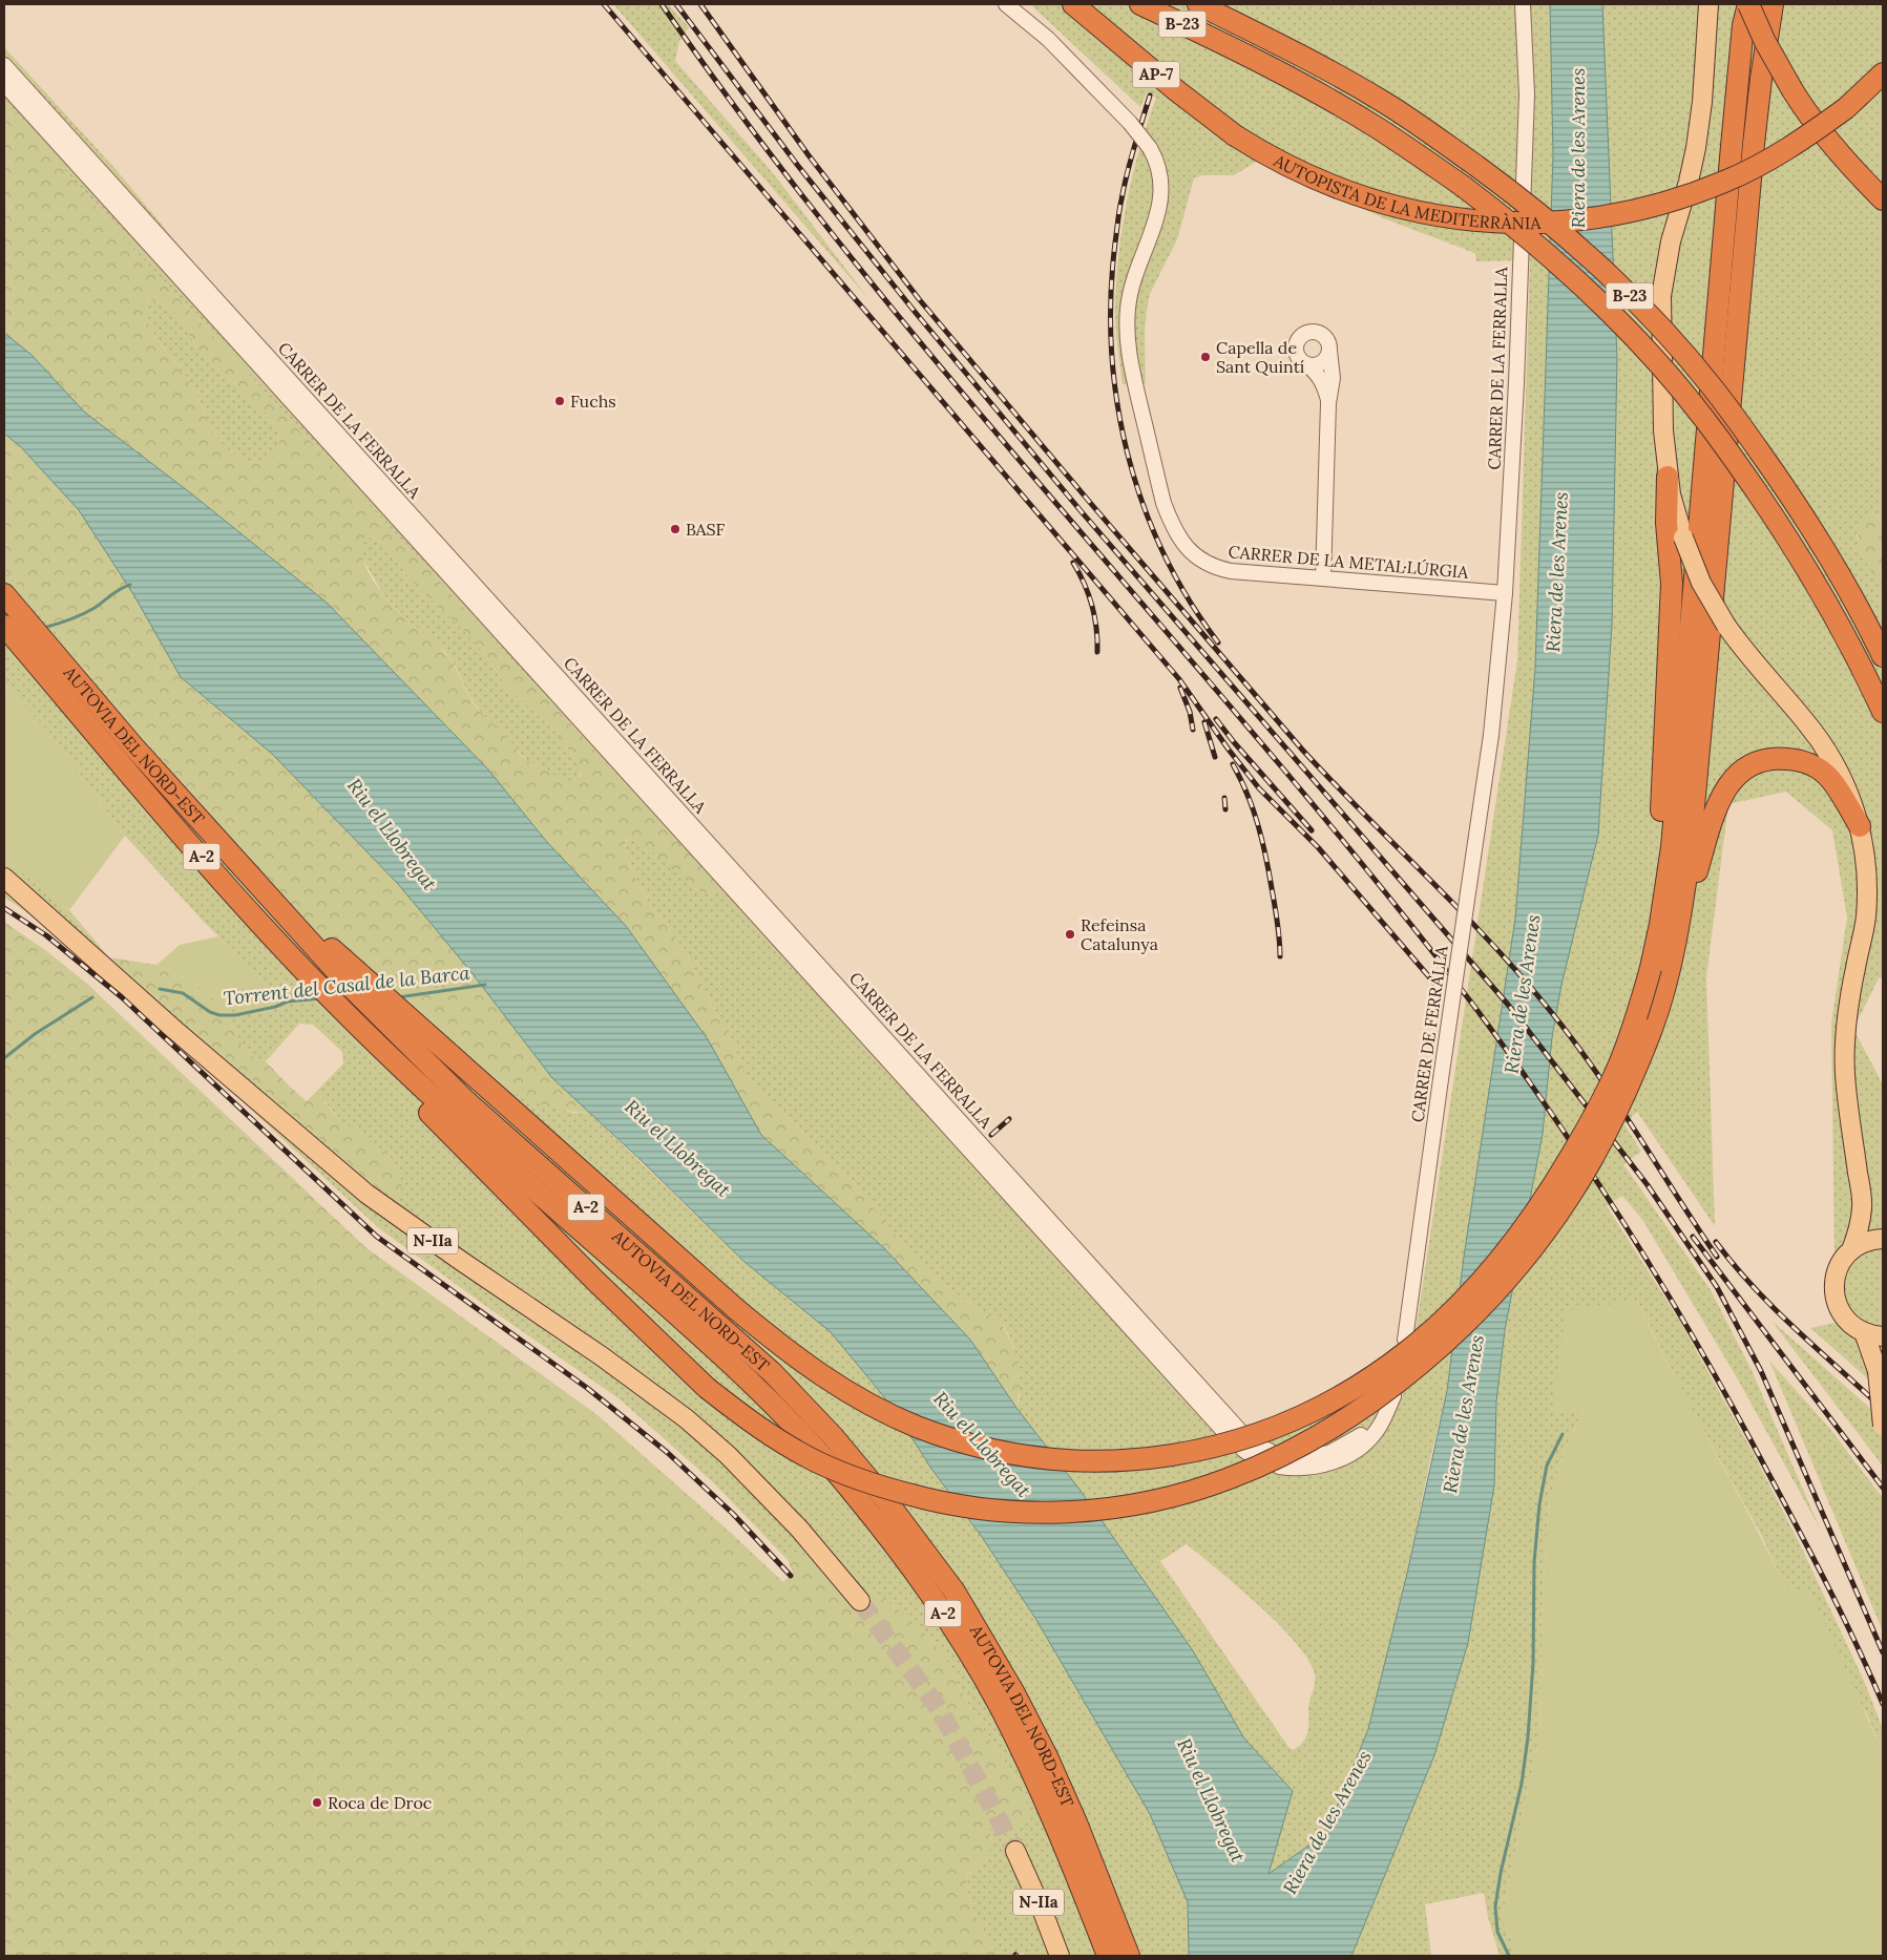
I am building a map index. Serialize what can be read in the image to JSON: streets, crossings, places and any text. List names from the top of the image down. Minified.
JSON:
{"streets":{"highway":["B-23","AP-7","AUTOPISTA DE LA MEDITERRÀNIA","AUTOVIA DEL NORD-EST","A-2"],"main road":["N-IIa"],"street":["CARRER DE LA FERRALLA","CARRER DE LA METAL·LÚRGIA","CARRER DE FERRALLA"]},"crossings":[["CARRER DE LA FERRALLA","CARRER DE LA METAL·LÚRGIA"],["CARRER DE LA FERRALLA","CARRER DE FERRALLA"]],"water":["Riera de les Arenes","Riu el Llobregat","Torrent del Casal de la Barca"],"places":["Capella de Sant Quintí","Fuchs","BASF","Refeinsa Catalunya","Roca de Droc"]}
